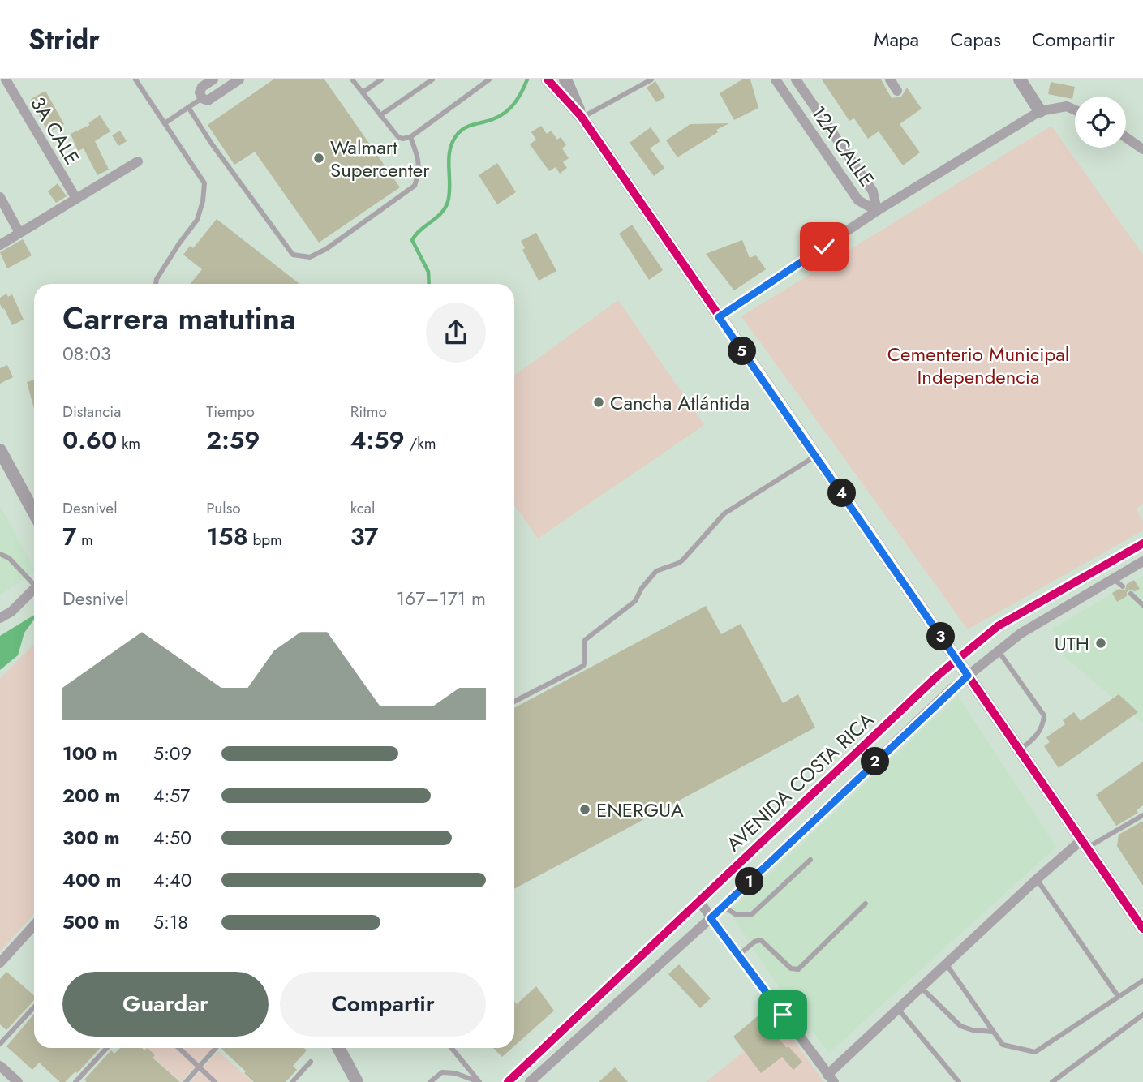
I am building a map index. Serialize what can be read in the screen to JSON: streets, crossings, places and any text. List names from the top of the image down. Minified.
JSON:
{"streets":{"street":["3A CALE","12A CALLE","AVENIDA COSTA RICA"]},"parks":["Cementerio Municipal Independencia"],"places":["Walmart Supercenter","Cancha Atlántida","UTH","ENERGUA"],"page":{"header":"Stridr","nav":["Mapa","Capas","Compartir"],"heading":["Carrera matutina","08:03"],"pins":["5","4","3","2","1"],"stats":[["Distancia","0.60 km"],["Tiempo","2:59"],["Ritmo","4:59 /km"],["Desnivel","7 m"],["Pulso","158 bpm"],["kcal","37"]],"chart":["Desnivel","167–171 m"],"list":[{"name":"100 m","note":"5:09"},{"name":"200 m","note":"4:57"},{"name":"300 m","note":"4:50"},{"name":"400 m","note":"4:40"},{"name":"500 m","note":"5:18"}],"buttons":["Guardar","Compartir"]}}
